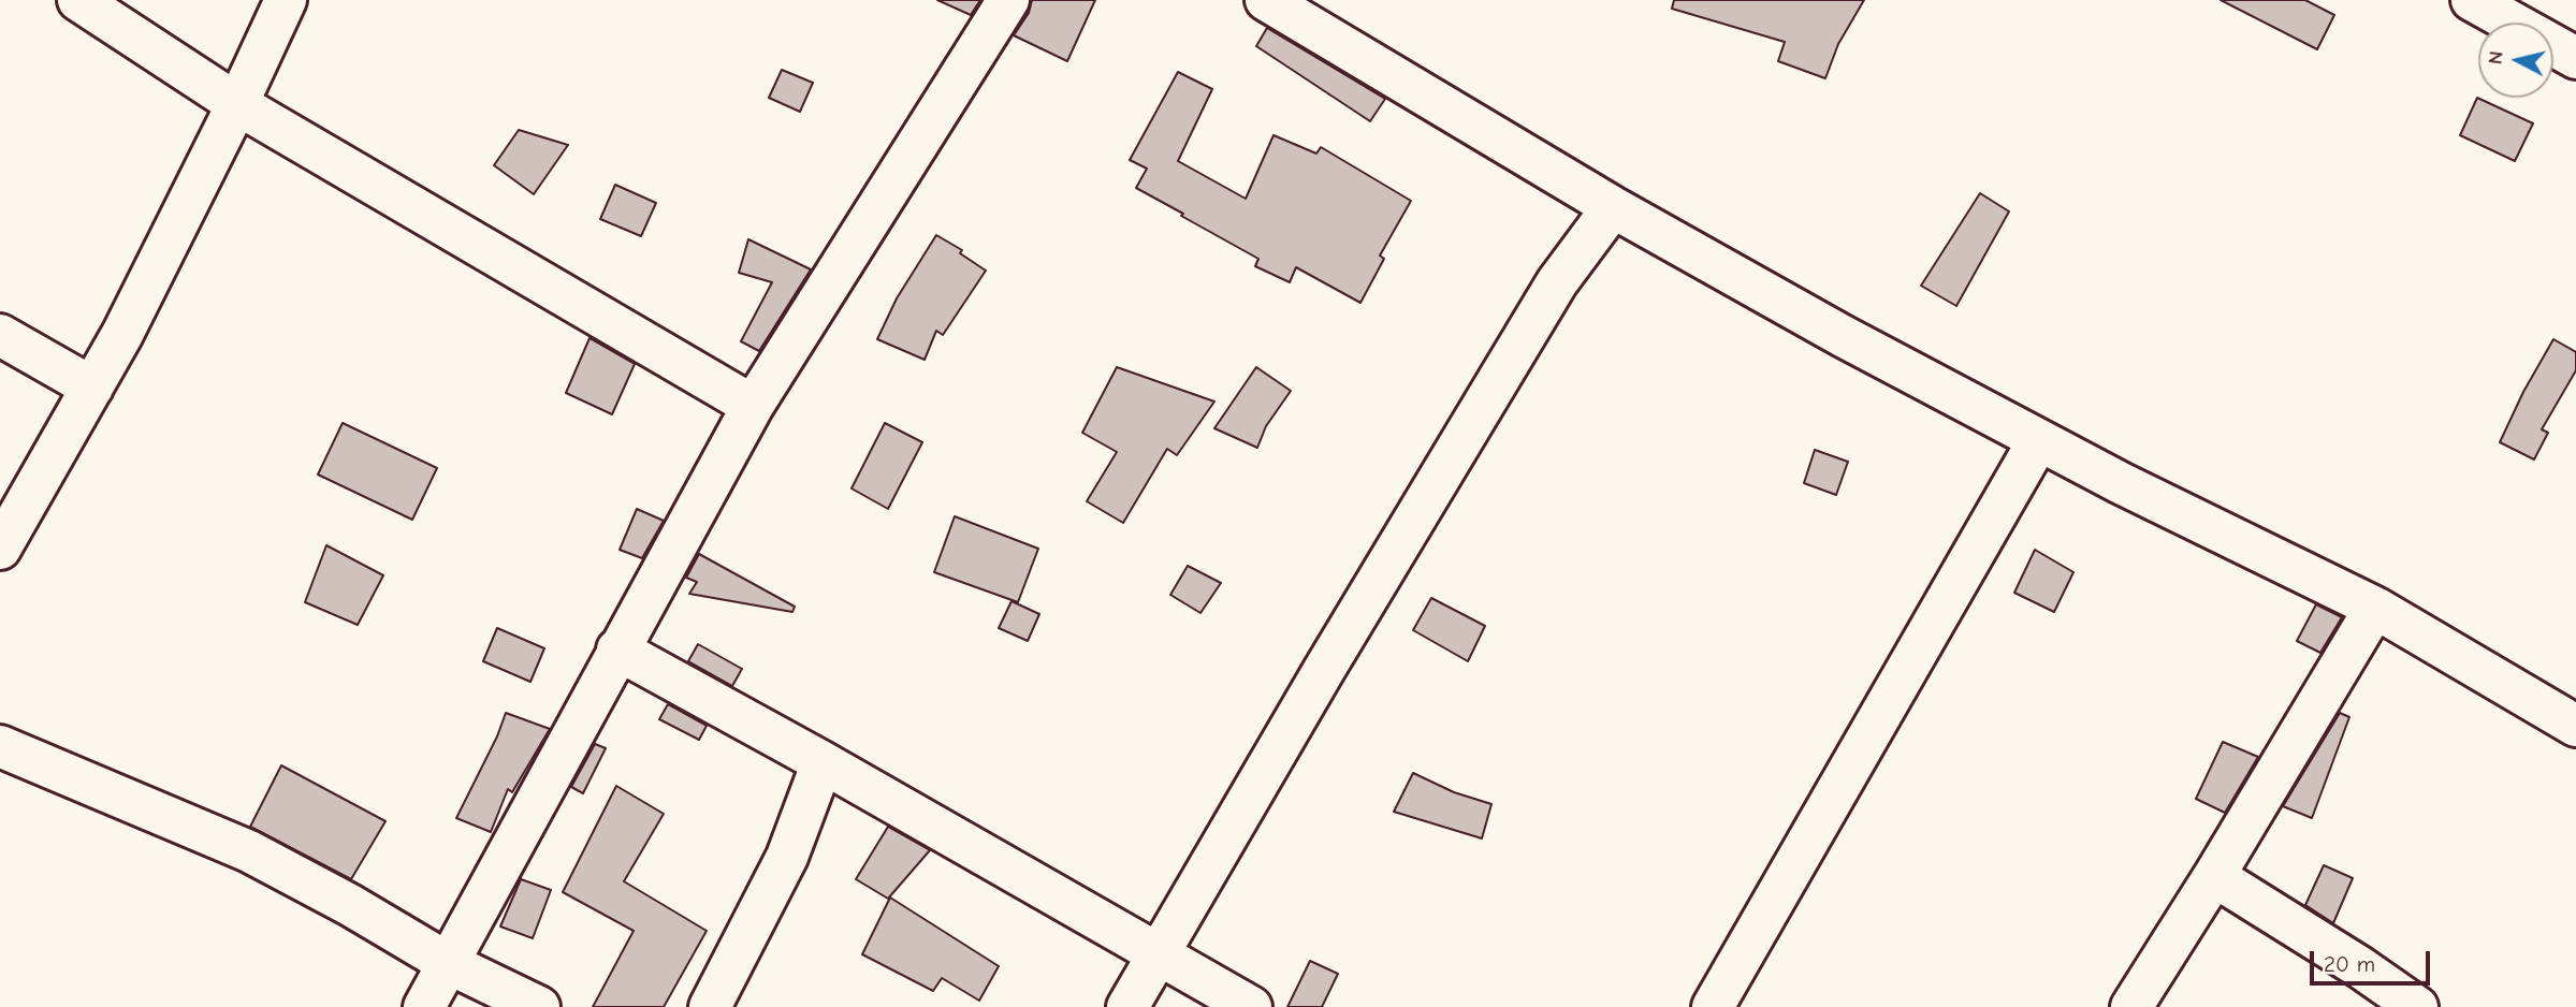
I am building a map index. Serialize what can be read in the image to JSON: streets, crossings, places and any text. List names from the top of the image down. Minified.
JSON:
{"scale_bar":"20 m","north":"left"}
